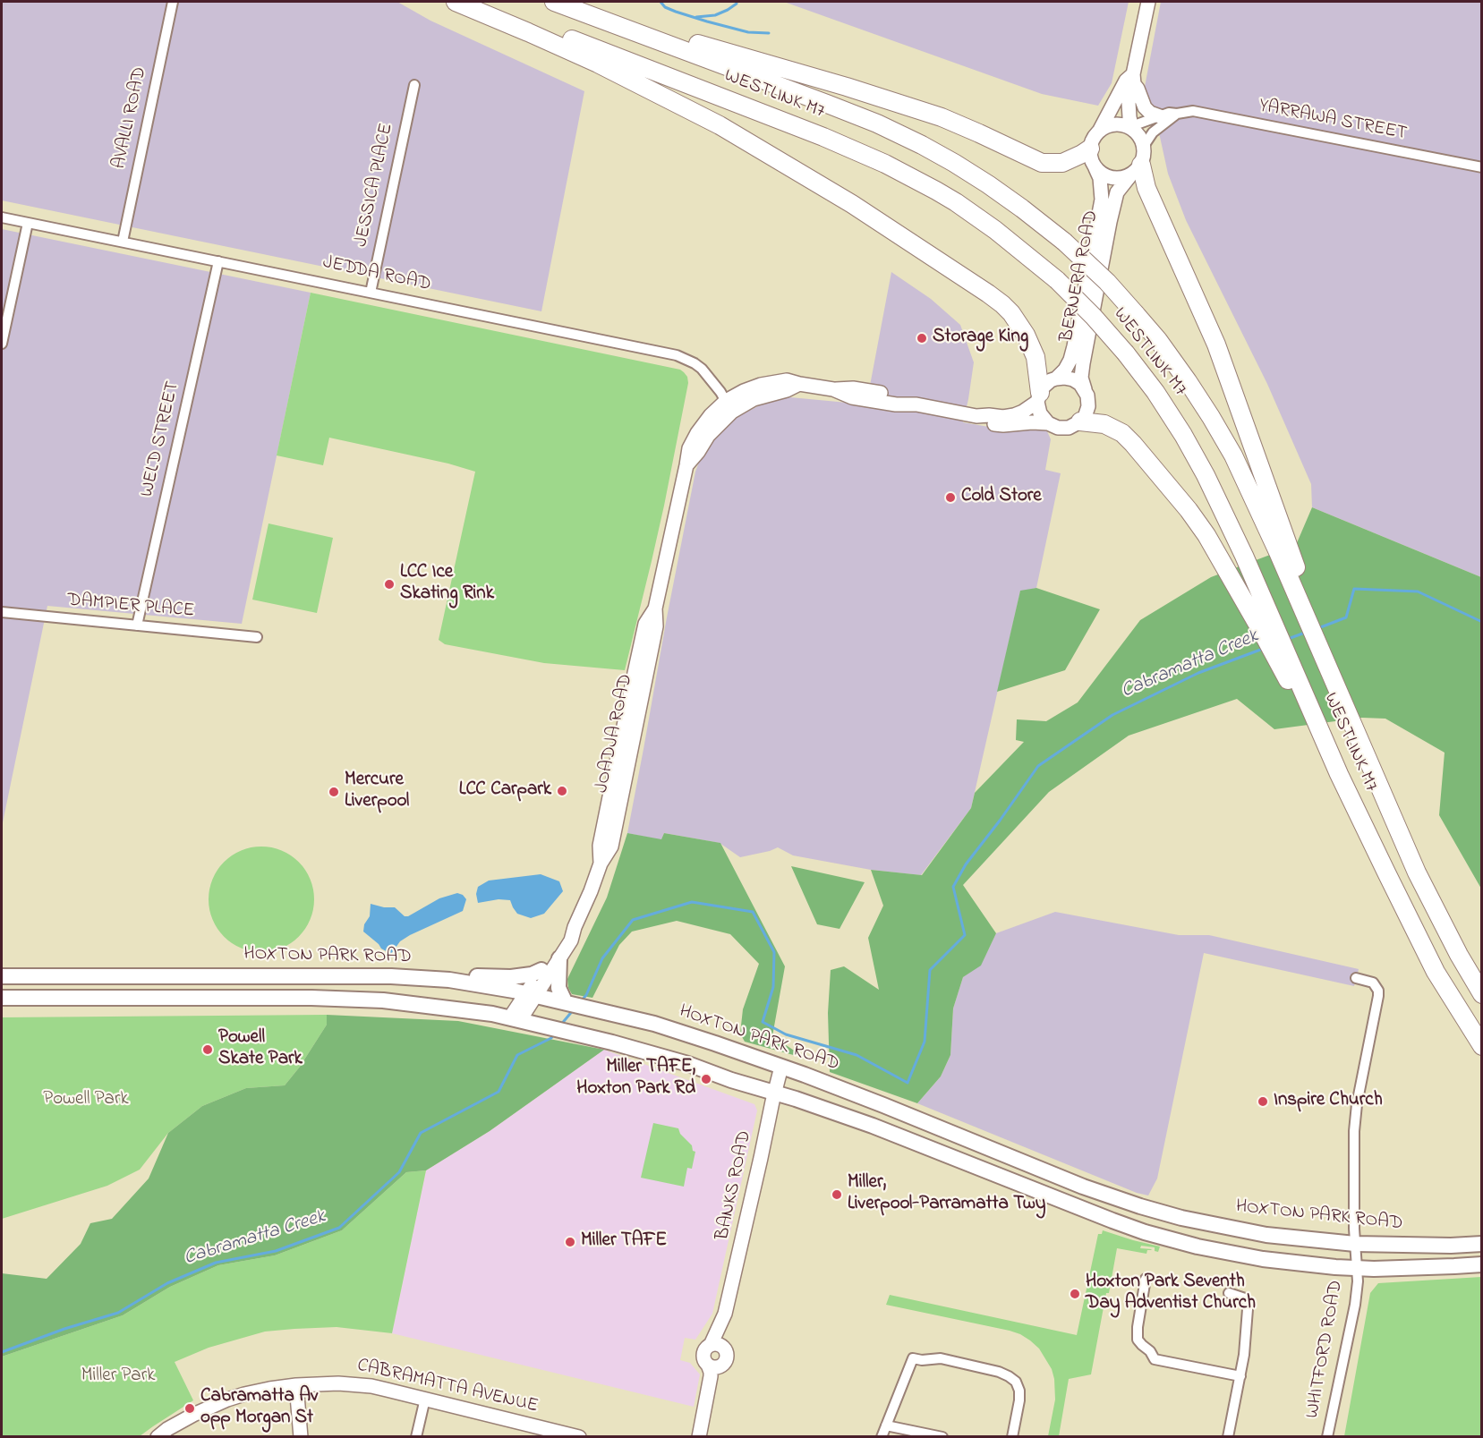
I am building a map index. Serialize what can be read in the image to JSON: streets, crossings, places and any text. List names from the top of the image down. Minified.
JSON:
{"streets":{"highway":["WESTLINK M7"],"main road":["BERNERA ROAD","JOADJA ROAD","HOXTON PARK ROAD","BANKS ROAD","CABRAMATTA AVENUE"],"street":["AVALLI ROAD","YARRAWA STREET","JESSICA PLACE","JEDDA ROAD","WELD STREET","DAMPIER PLACE","WHITFORD ROAD"]},"crossings":[["AVALLI ROAD","JEDDA ROAD"],["YARRAWA STREET","BERNERA ROAD"],["JESSICA PLACE","JEDDA ROAD"],["JEDDA ROAD","WELD STREET"],["JEDDA ROAD","JOADJA ROAD"],["WELD STREET","DAMPIER PLACE"],["JOADJA ROAD","HOXTON PARK ROAD"],["HOXTON PARK ROAD","BANKS ROAD"],["HOXTON PARK ROAD","WHITFORD ROAD"]],"water":["Cabramatta Creek"],"parks":["Powell Park","Miller Park"],"places":["Storage King","Cold Store","LCC Ice Skating Rink","LCC Carpark","Mercure Liverpool","Powell Skate Park","Miller TAFE, Hoxton Park Rd","Inspire Church","Miller, Liverpool-Parramatta Twy","Miller TAFE","Hoxton Park Seventh Day Adventist Church","Cabramatta Av opp Morgan St"]}
